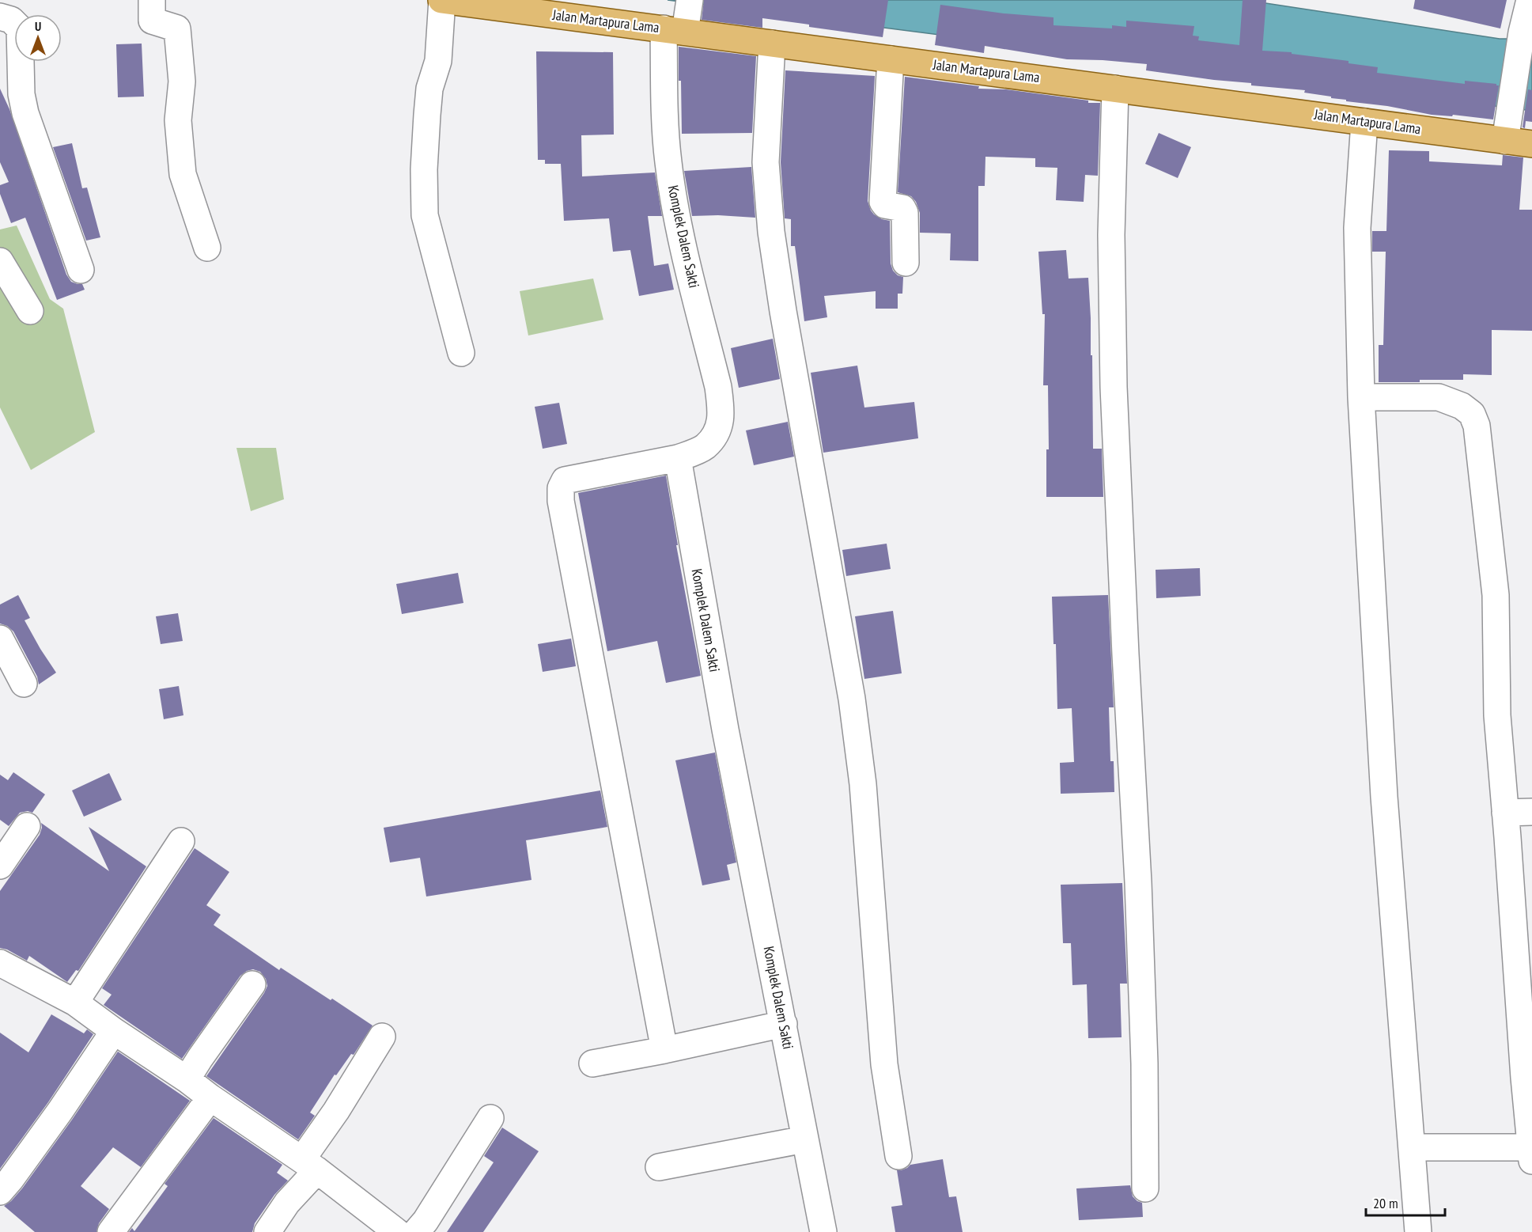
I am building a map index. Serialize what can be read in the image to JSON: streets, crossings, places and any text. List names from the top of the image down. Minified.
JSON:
{"streets":{"main road":["Jalan Martapura Lama"],"street":["Komplek Dalem Sakti"]},"crossings":[["Jalan Martapura Lama","Komplek Dalem Sakti"]],"scale_bar":"20 m","north":"top"}
